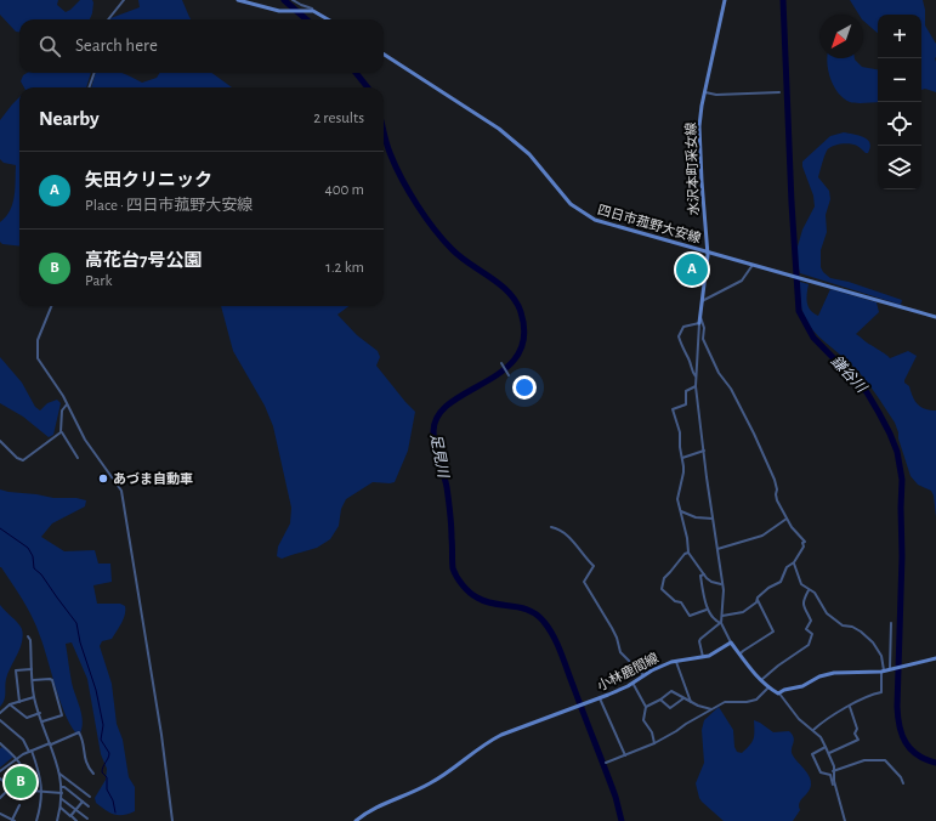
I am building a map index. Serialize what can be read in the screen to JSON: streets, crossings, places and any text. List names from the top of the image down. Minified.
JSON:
{"streets":{"main road":["水沢本町采女線","四日市菰野大安線","小林鹿間線"]},"crossings":[["水沢本町采女線","四日市菰野大安線"]],"water":["鎌谷川","足見川"],"places":["あづま自動車"],"north":"bottom left","page":{"map_buttons":["+","−"],"search":"Search here","heading":["Nearby","2 results"],"list":[{"mark":"A","name":"矢田クリニック","note":"Place · 四日市菰野大安線","value":"400 m"},{"mark":"B","name":"高花台7号公園","note":"Park","value":"1.2 km"}],"pins":["A","B"]}}
